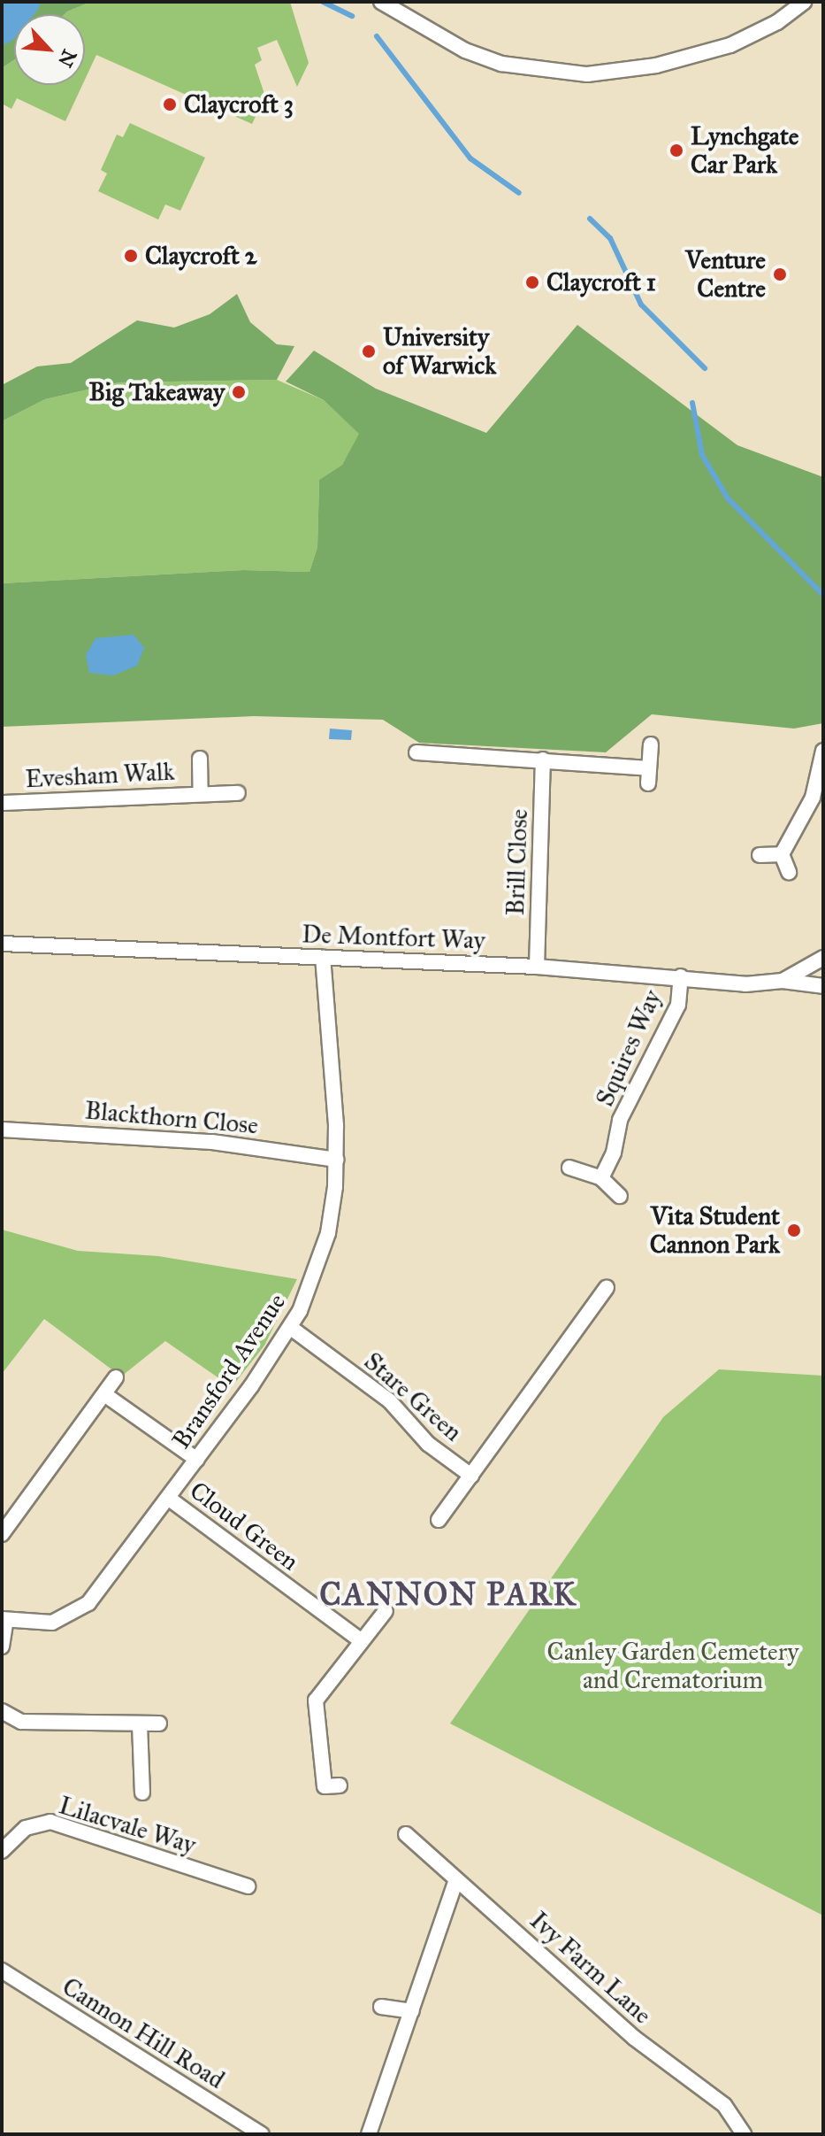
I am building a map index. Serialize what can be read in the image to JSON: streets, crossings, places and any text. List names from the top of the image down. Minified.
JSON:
{"streets":{"street":["Evesham Walk","Brill Close","De Montfort Way","Squires Way","Blackthorn Close","Bransford Avenue","Stare Green","Cloud Green","Lilacvale Way","Ivy Farm Lane","Cannon Hill Road"]},"crossings":[["Brill Close","De Montfort Way"],["De Montfort Way","Squires Way"],["De Montfort Way","Bransford Avenue"],["Blackthorn Close","Bransford Avenue"],["Bransford Avenue","Stare Green"],["Bransford Avenue","Cloud Green"]],"districts":["CANNON PARK"],"parks":["Canley Garden Cemetery and Crematorium"],"places":["Claycroft 3","Lynchgate Car Park","Claycroft 2","Venture Centre","Claycroft 1","University of Warwick","Big Takeaway","Vita Student Cannon Park"],"north":"bottom right"}
